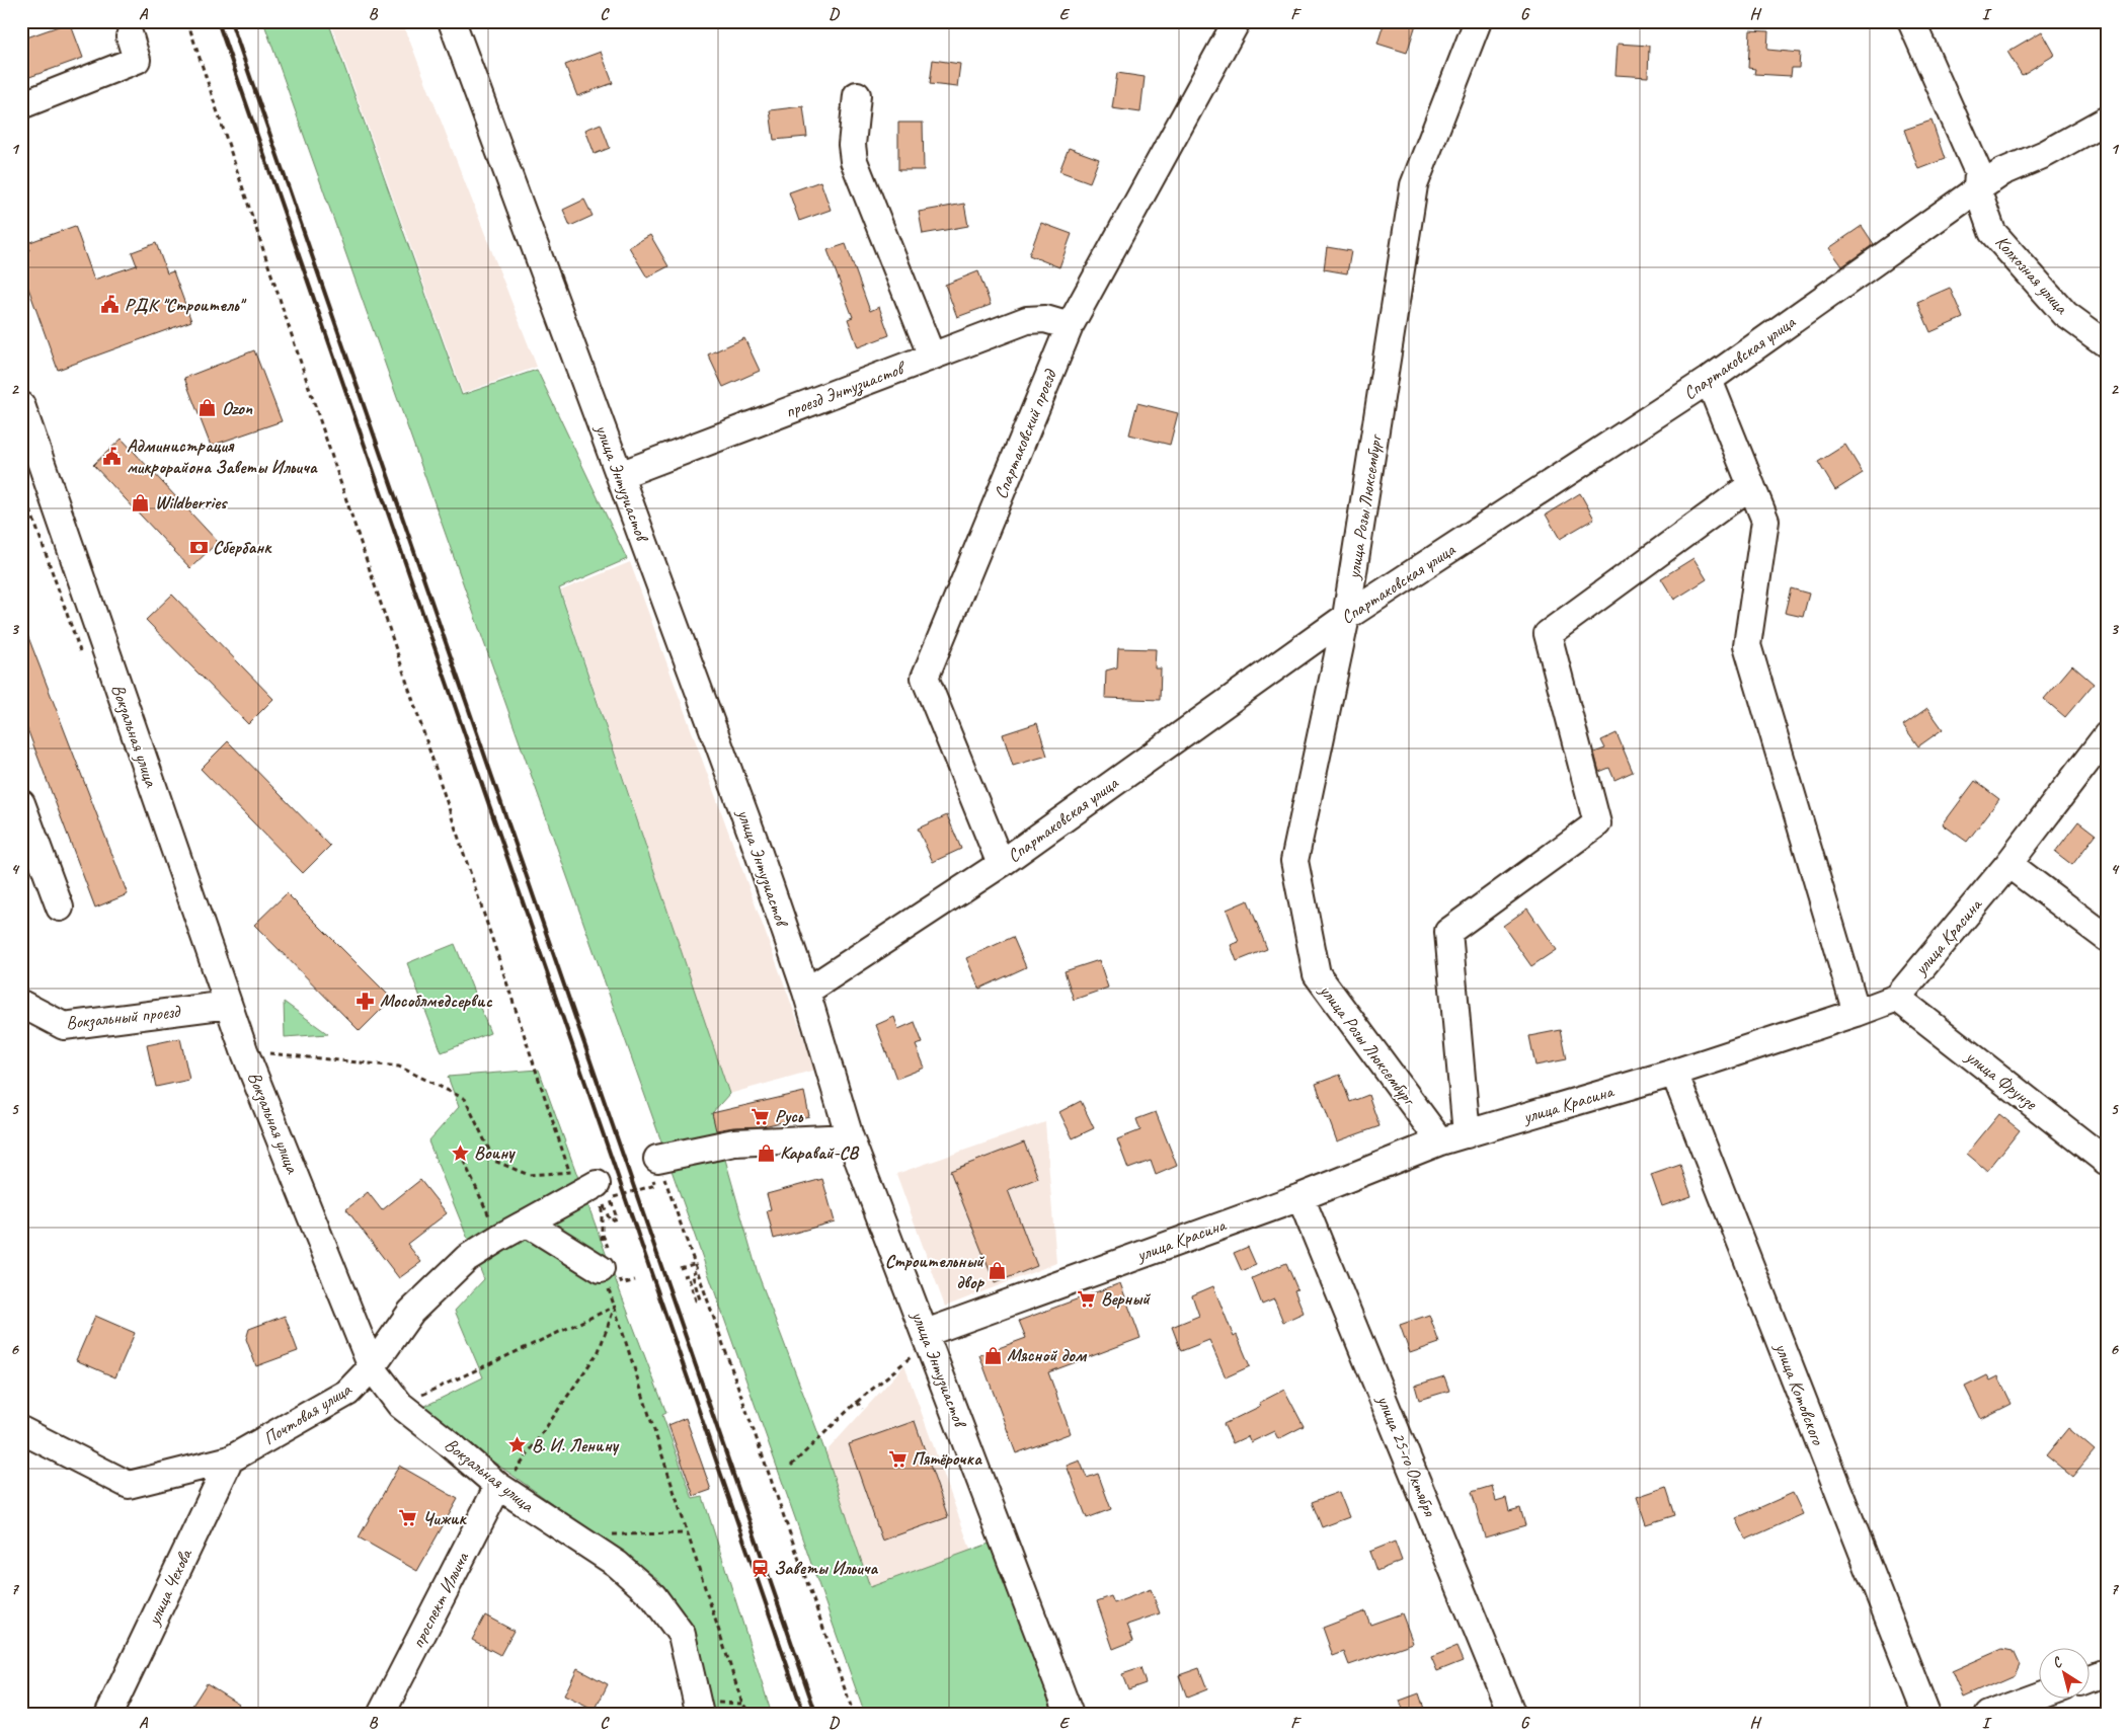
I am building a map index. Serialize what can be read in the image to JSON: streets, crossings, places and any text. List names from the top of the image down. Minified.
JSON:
{"streets":{"street":["Колхозная улица","Спартаковская улица","проезд Энтузиастов","Спартаковский проезд","улица Энтузиастов","улица Розы Люксембург","Вокзальная улица","улица Красина","Вокзальный проезд","улица Фрунзе","улица Котовского","Почтовая улица","улица 25-го Октября","улица Чехова","проспект Ильича"]},"crossings":[["Колхозная улица","Спартаковская улица"],["Спартаковская улица","Спартаковский проезд"],["Спартаковская улица","улица Энтузиастов"],["Спартаковская улица","улица Розы Люксембург"],["проезд Энтузиастов","Спартаковский проезд"],["проезд Энтузиастов","улица Энтузиастов"],["улица Энтузиастов","улица Красина"],["улица Розы Люксембург","улица Красина"],["Вокзальная улица","Вокзальный проезд"],["Вокзальная улица","Почтовая улица"],["Вокзальная улица","проспект Ильича"],["улица Красина","улица Фрунзе"],["улица Красина","улица Котовского"],["улица Красина","улица 25-го Октября"],["Почтовая улица","улица Чехова"]],"places":{"public building":["РДК \"Строитель\"","Администрация микрорайона Заветы Ильича"],"shop":["Ozon","Wildberries","Каравай-СВ","Строительный двор","Мясной дом"],"bank":["Сбербанк"],"pharmacy":["Мособлмедсервис"],"supermarket":["Русь","Верный","Пятёрочка","Чижик"],"place":["Воину","В. И. Ленину"],"station":["Заветы Ильича"]},"north":"top left","grid":{"columns":["A","B","C","D","E","F","G","H","I"],"rows":["1","2","3","4","5","6","7"]}}
